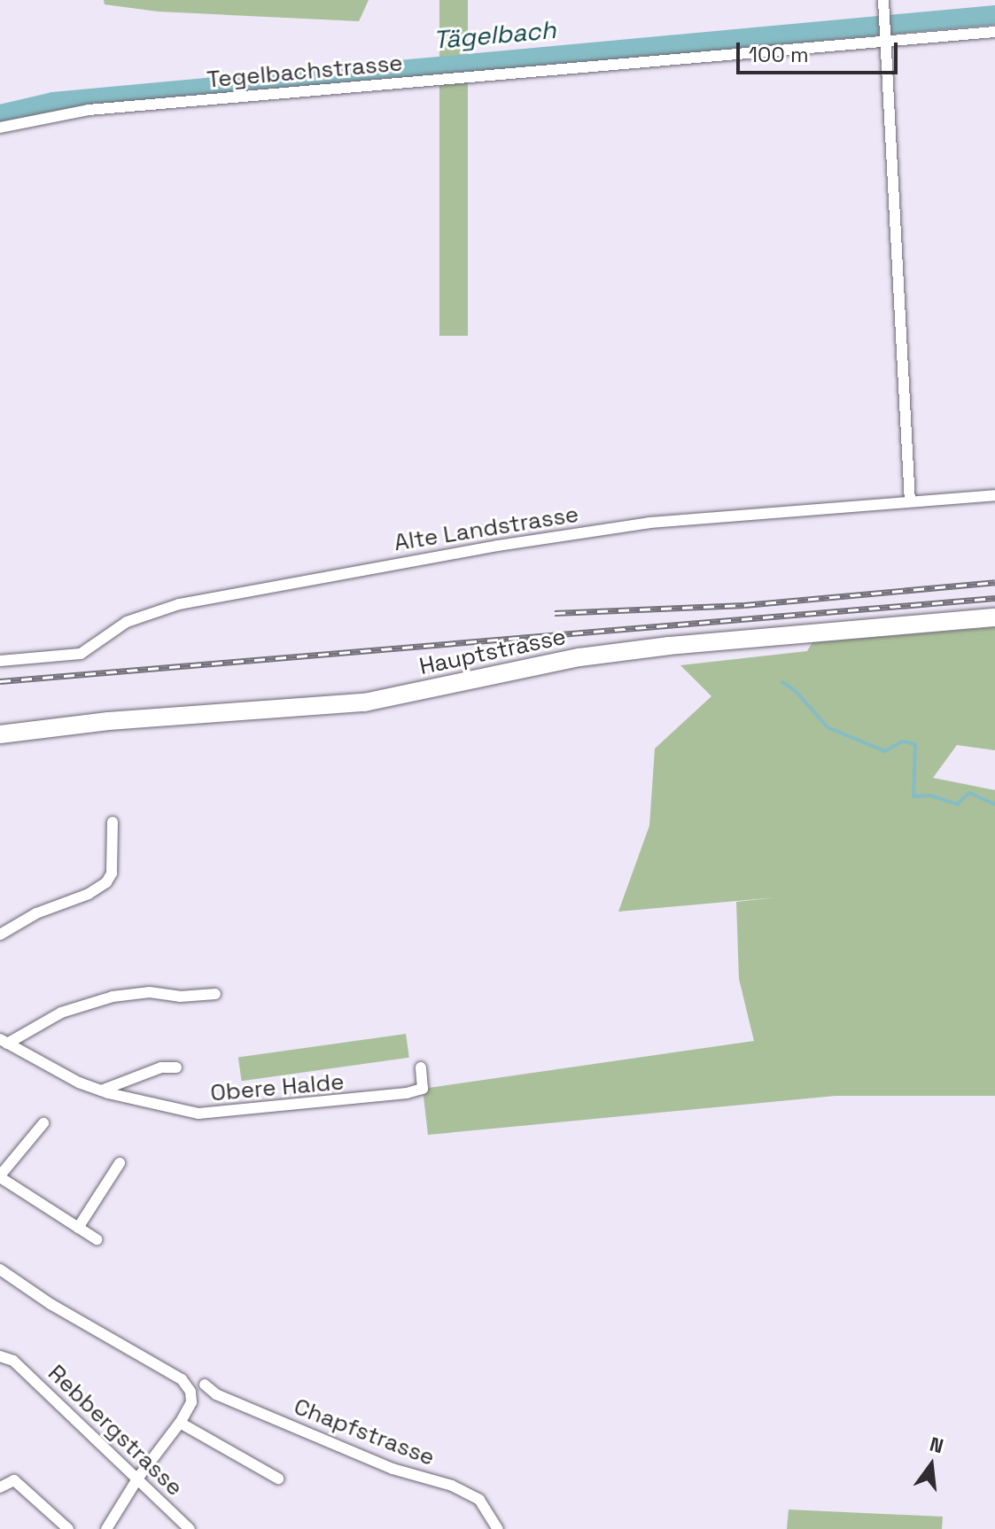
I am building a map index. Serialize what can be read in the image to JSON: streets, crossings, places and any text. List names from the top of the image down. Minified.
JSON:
{"streets":{"main road":["Hauptstrasse"],"street":["Tegelbachstrasse","Alte Landstrasse","Obere Halde","Rebbergstrasse","Chapfstrasse"]},"water":["Tägelbach"],"scale_bar":"100 m","north":"top"}
